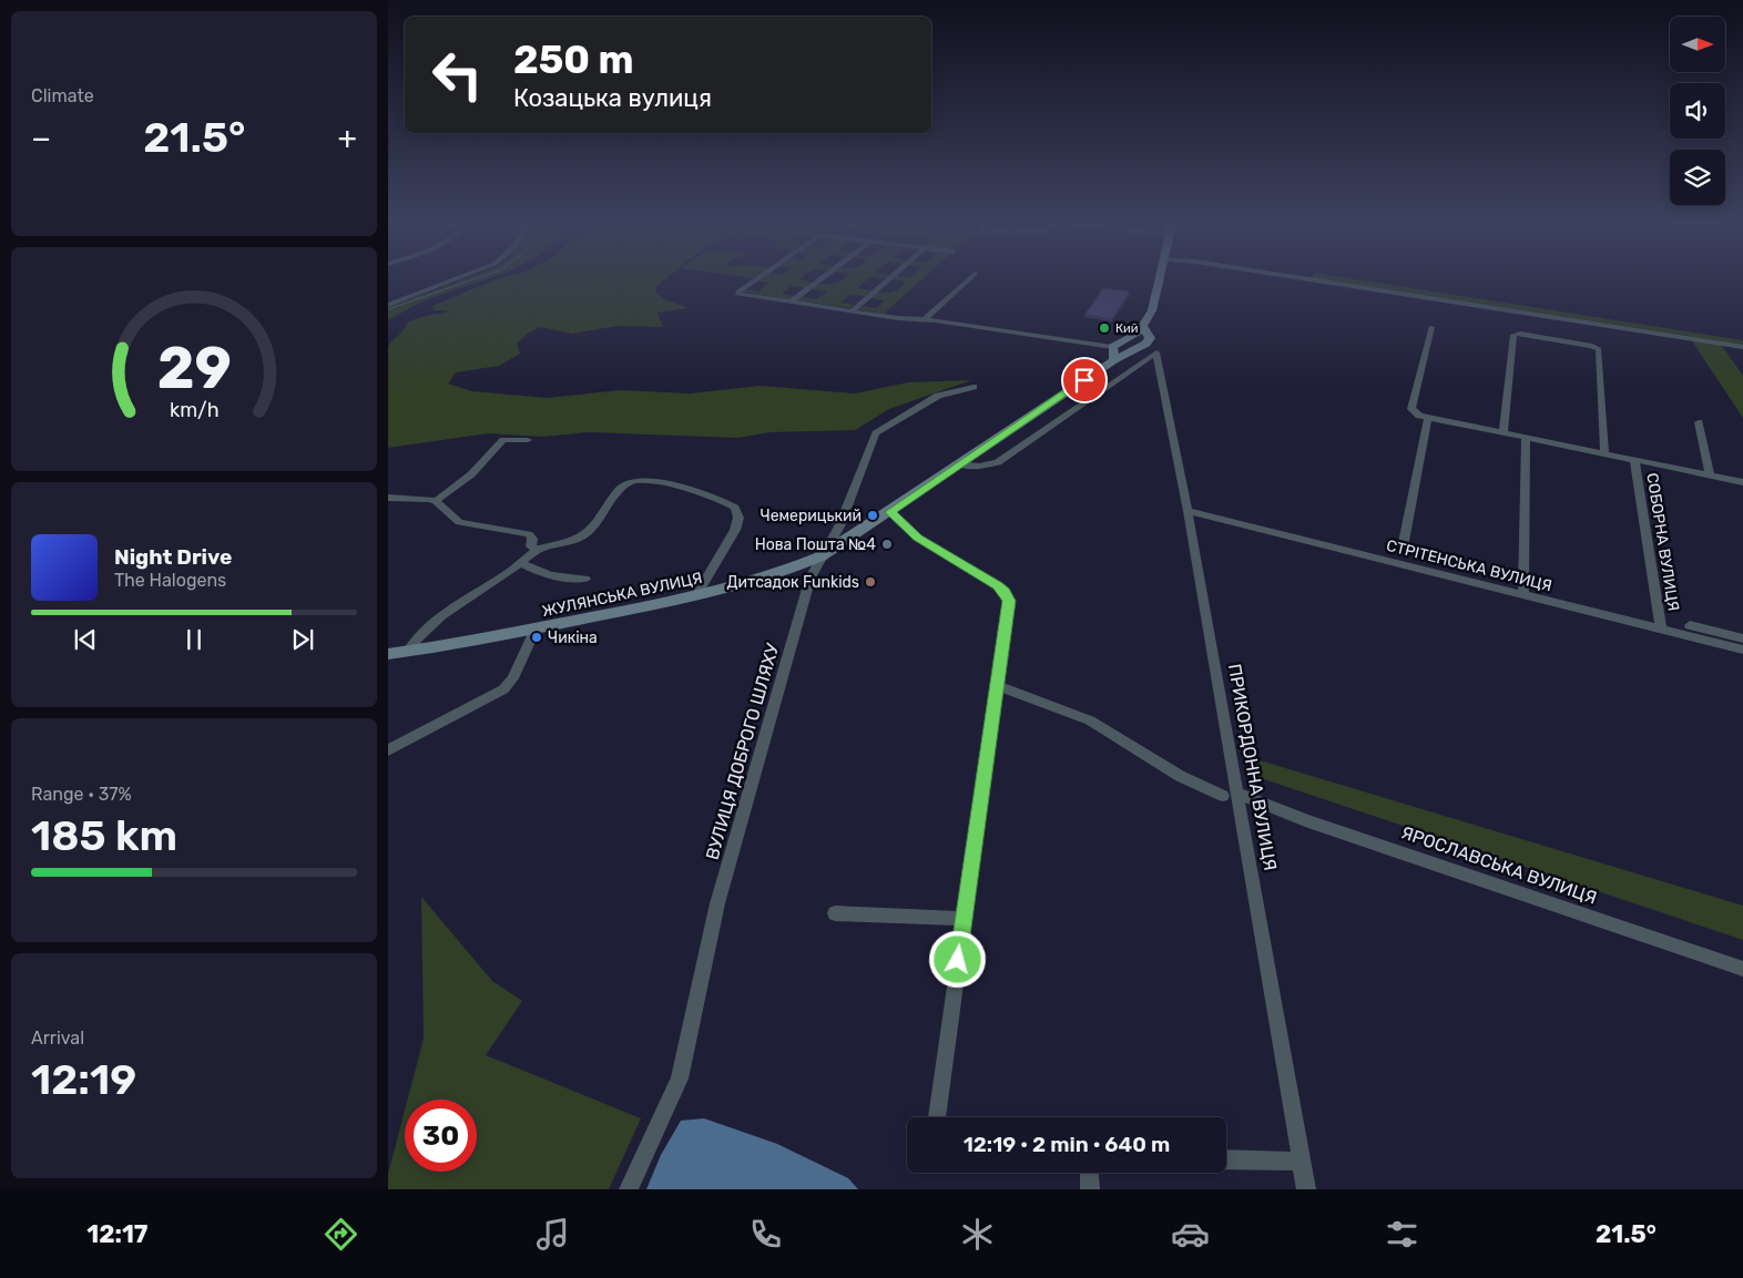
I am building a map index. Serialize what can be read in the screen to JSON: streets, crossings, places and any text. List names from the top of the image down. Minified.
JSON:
{"streets":{"street":["СОБОРНА ВУЛИЦЯ","СТРІТЕНСЬКА ВУЛИЦЯ","ЖУЛЯНСЬКА ВУЛИЦЯ","ВУЛИЦЯ ДОБРОГО ШЛЯХУ","ПРИКОРДОННА ВУЛИЦЯ","ЯРОСЛАВСЬКА ВУЛИЦЯ"]},"crossings":[["СОБОРНА ВУЛИЦЯ","СТРІТЕНСЬКА ВУЛИЦЯ"],["СТРІТЕНСЬКА ВУЛИЦЯ","ПРИКОРДОННА ВУЛИЦЯ"],["ЖУЛЯНСЬКА ВУЛИЦЯ","ВУЛИЦЯ ДОБРОГО ШЛЯХУ"],["ЖУЛЯНСЬКА ВУЛИЦЯ","ПРИКОРДОННА ВУЛИЦЯ"]],"places":["Кий","Чемерицький","Нова Пошта №4","Дитсадок Funkids","Чикіна"],"north":"right","page":{"tile":["Climate",["Range · 37%","185 km"],["Arrival","12:19"]],"turn":["250 m","Козацька вулиця"],"heat":["−","21.5°","+"],"song":["Night Drive","The Halogens"],"limit":"30","trip":"12:19 · 2 min · 640 m","tabs":["12:17","21.5°"],"gauge":["29","km/h"]}}
